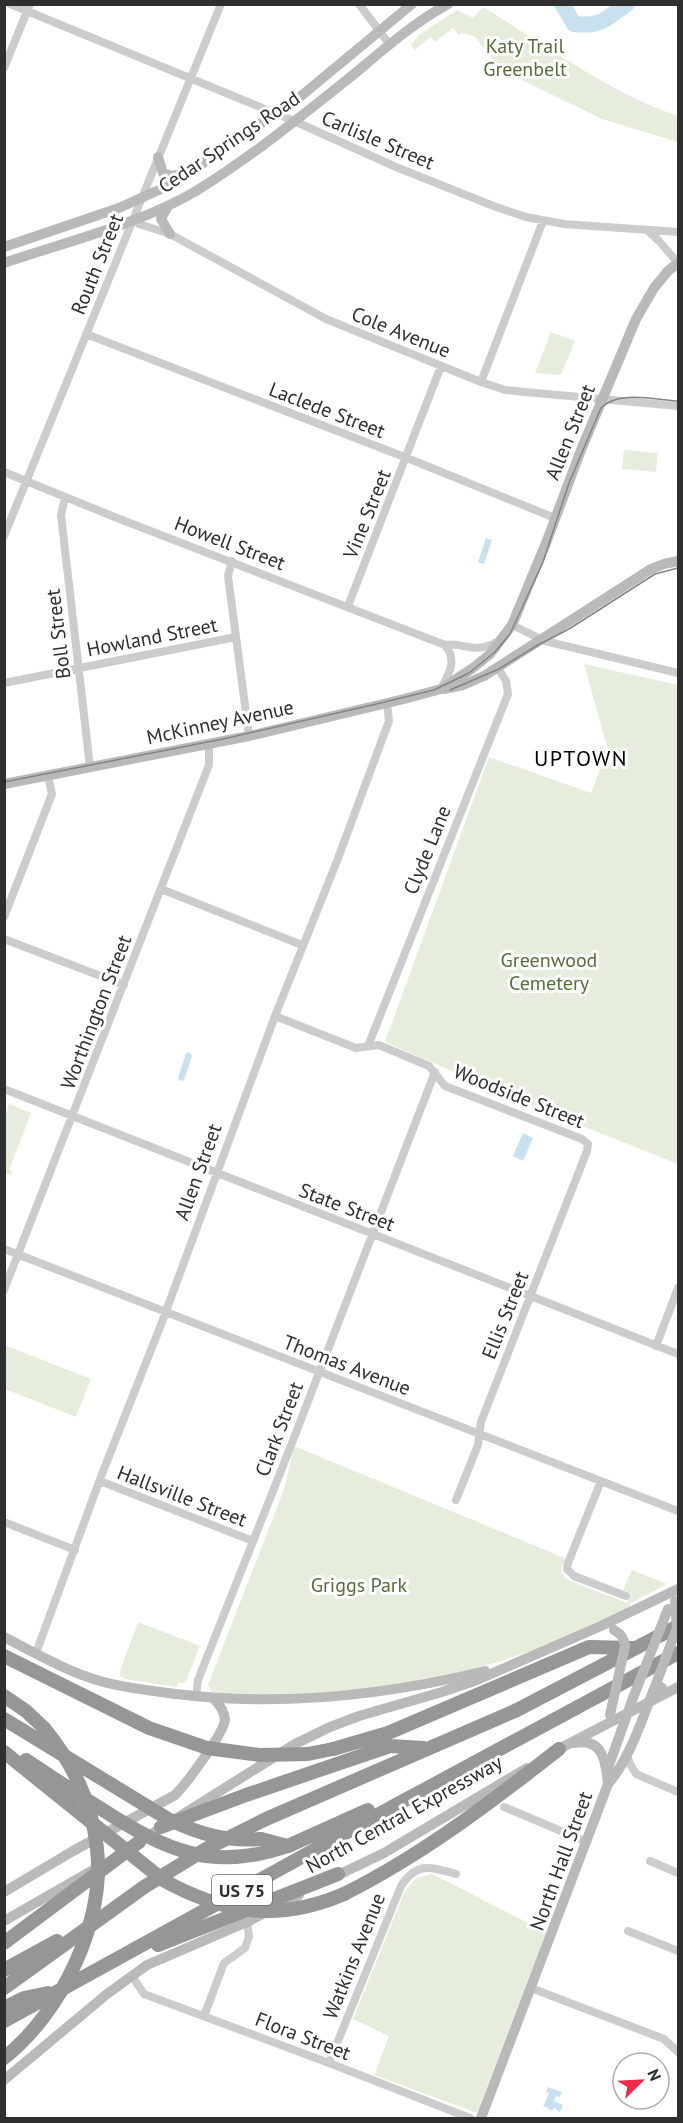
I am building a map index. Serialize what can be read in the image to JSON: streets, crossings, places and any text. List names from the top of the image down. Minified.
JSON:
{"streets":{"highway":["North Central Expressway","US 75"],"main road":["Cedar Springs Road","Allen Street","McKinney Avenue","North Hall Street"],"street":["Carlisle Street","Routh Street","Cole Avenue","Laclede Street","Vine Street","Howell Street","Boll Street","Howland Street","Clyde Lane","Worthington Street","Woodside Street","State Street","Ellis Street","Thomas Avenue","Clark Street","Hallsville Street","Watkins Avenue","Flora Street"]},"crossings":[["Carlisle Street","Cedar Springs Road"],["Carlisle Street","Routh Street"],["Cedar Springs Road","Routh Street"],["Cedar Springs Road","Cole Avenue"],["Routh Street","Cole Avenue"],["Routh Street","Laclede Street"],["Routh Street","Howell Street"],["Cole Avenue","Allen Street"],["Cole Avenue","Vine Street"],["Laclede Street","Allen Street"],["Laclede Street","Vine Street"],["Allen Street","McKinney Avenue"],["Allen Street","Woodside Street"],["Allen Street","State Street"],["Allen Street","Thomas Avenue"],["Allen Street","Hallsville Street"],["Vine Street","Howell Street"],["Howell Street","Boll Street"],["Howell Street","McKinney Avenue"],["Boll Street","Howland Street"],["Boll Street","McKinney Avenue"],["McKinney Avenue","Clyde Lane"],["McKinney Avenue","Worthington Street"],["Clyde Lane","Woodside Street"],["Worthington Street","State Street"],["Worthington Street","Thomas Avenue"],["Woodside Street","Ellis Street"],["Woodside Street","Clark Street"],["State Street","Ellis Street"],["State Street","Clark Street"],["Ellis Street","Thomas Avenue"],["Thomas Avenue","Clark Street"],["Clark Street","Hallsville Street"],["North Central Expressway","North Hall Street"],["North Central Expressway","US 75"],["North Central Expressway","Flora Street"],["Watkins Avenue","Flora Street"]],"districts":["UPTOWN"],"parks":["Katy Trail Greenbelt","Greenwood Cemetery","Griggs Park"],"north":"top right"}
